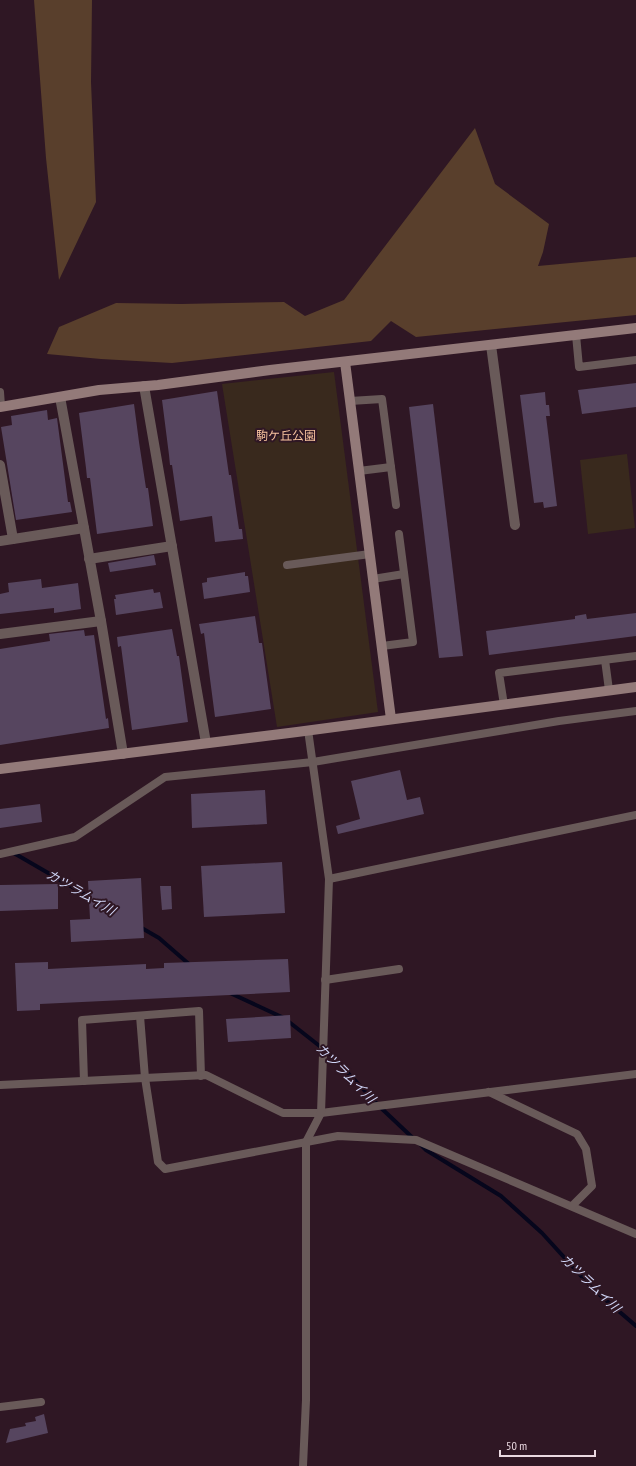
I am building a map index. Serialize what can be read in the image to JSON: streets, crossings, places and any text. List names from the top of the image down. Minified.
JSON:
{"water":["カツラムイ川"],"parks":["駒ケ丘公園"],"scale_bar":"50 m"}
